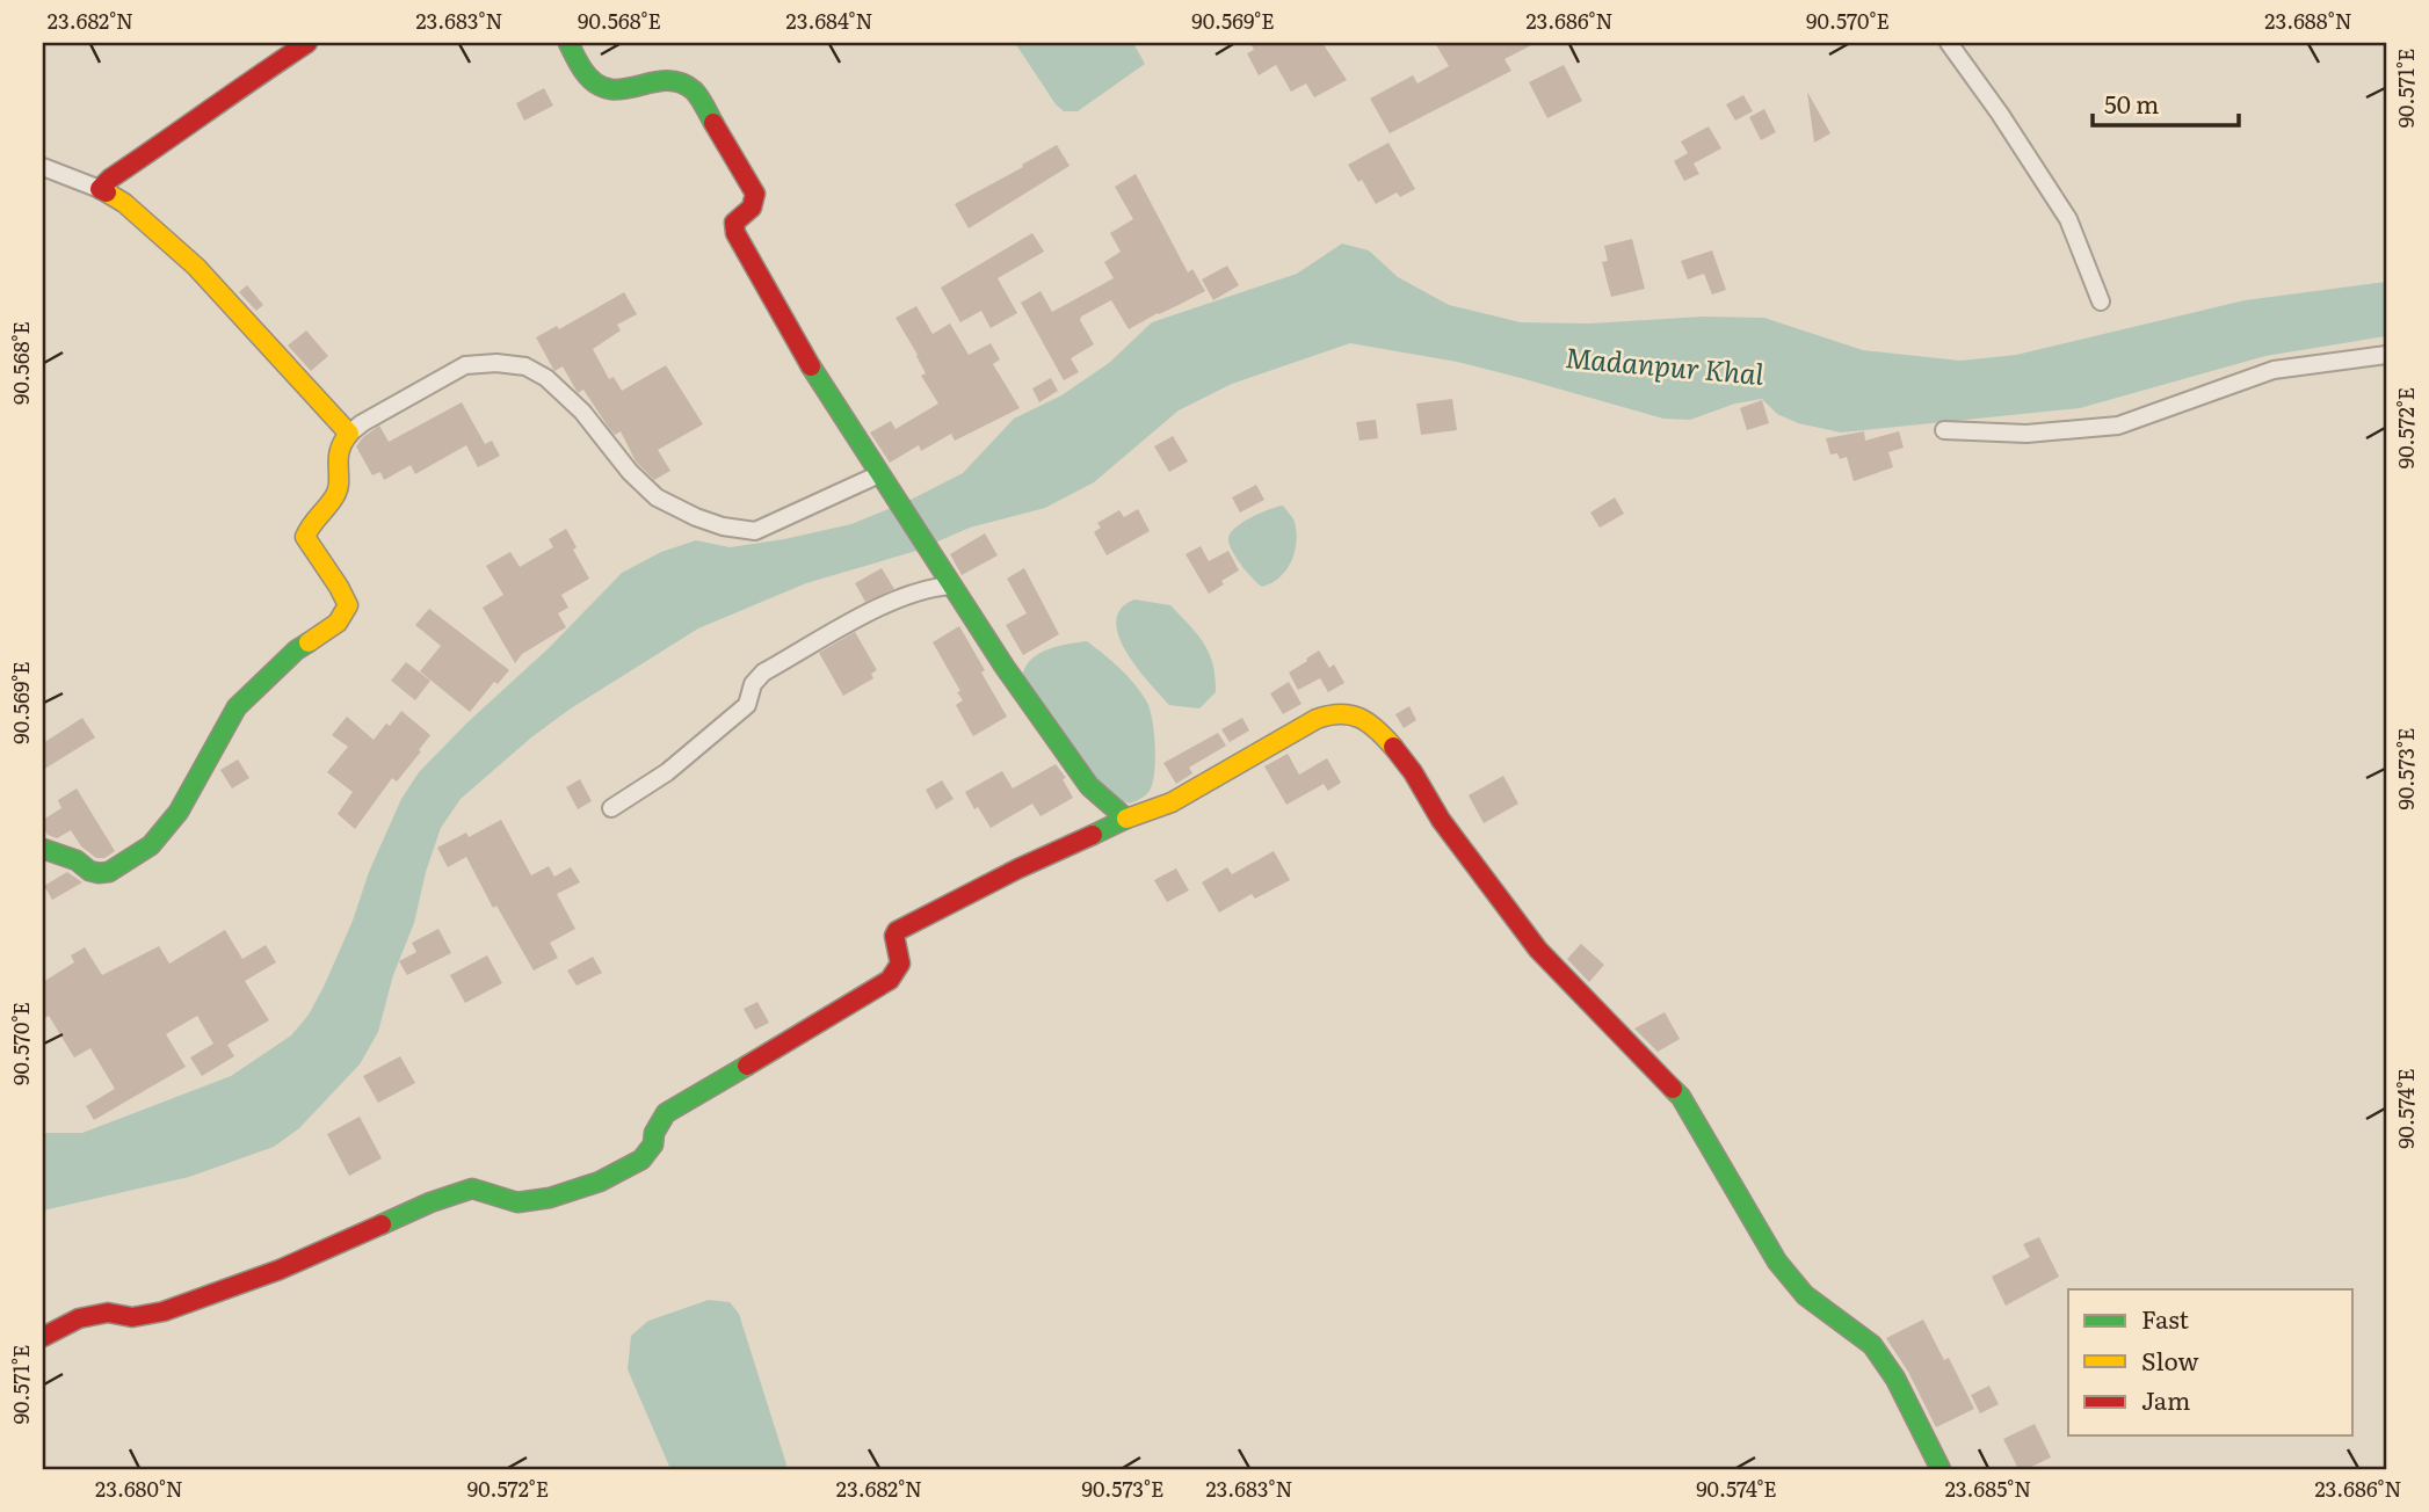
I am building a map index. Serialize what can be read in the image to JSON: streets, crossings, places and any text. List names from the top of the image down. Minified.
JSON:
{"water":["Madanpur Khal"],"legend":["Fast","Slow","Jam"],"scale_bar":"50 m","coordinates":["23.682°N","23.683°N","90.568°E","23.684°N","90.569°E","23.686°N","90.570°E","23.688°N","90.571°E","90.572°E","90.573°E","90.574°E","23.680°N","23.685°N"]}
